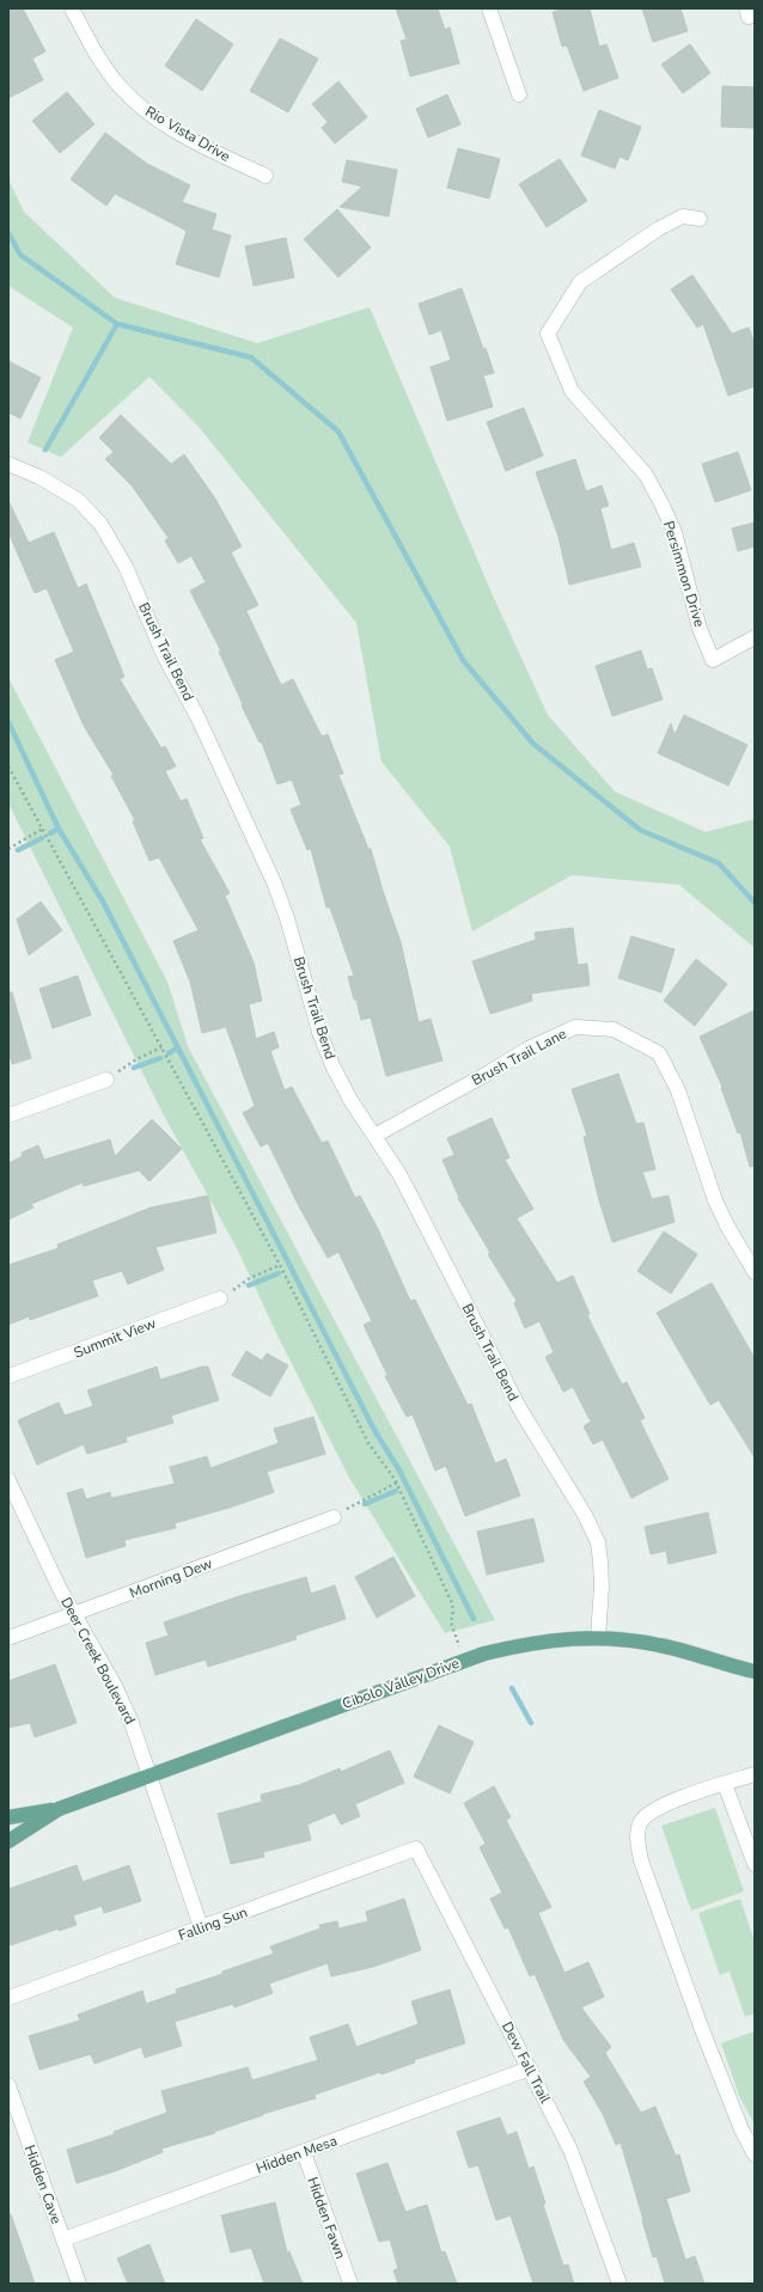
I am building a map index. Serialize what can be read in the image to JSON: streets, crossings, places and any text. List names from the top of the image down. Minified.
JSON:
{"streets":{"main road":["Cibolo Valley Drive"],"street":["Rio Vista Drive","Persimmon Drive","Brush Trail Bend","Brush Trail Lane","Summit View","Morning Dew","Deer Creek Boulevard","Falling Sun","Dew Fall Trail","Hidden Mesa","Hidden Cave","Hidden Fawn"]},"crossings":[["Brush Trail Bend","Brush Trail Lane"],["Brush Trail Bend","Cibolo Valley Drive"],["Morning Dew","Deer Creek Boulevard"],["Deer Creek Boulevard","Cibolo Valley Drive"],["Deer Creek Boulevard","Falling Sun"],["Falling Sun","Dew Fall Trail"],["Dew Fall Trail","Hidden Mesa"],["Hidden Mesa","Hidden Cave"],["Hidden Mesa","Hidden Fawn"]]}
